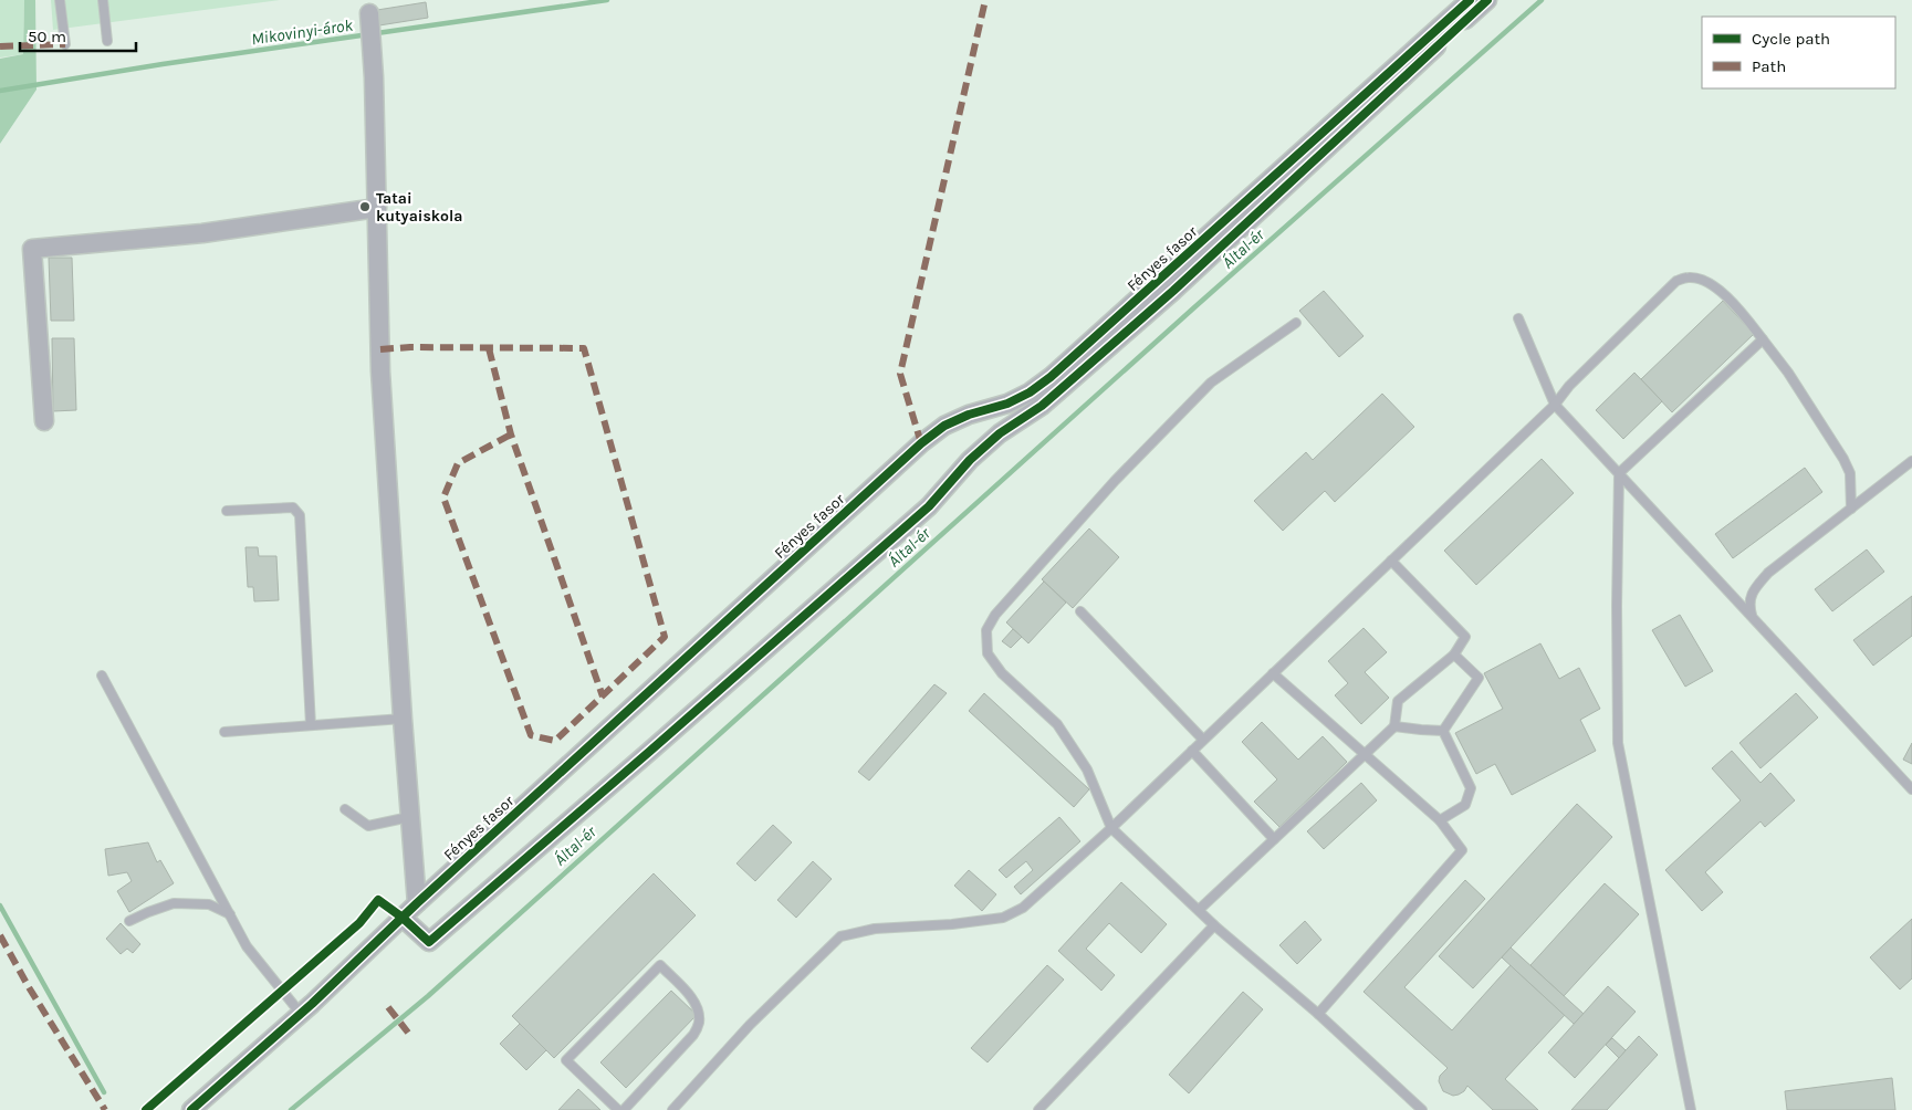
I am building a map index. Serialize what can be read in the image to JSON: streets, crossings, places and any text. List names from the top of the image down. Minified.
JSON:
{"streets":{"street":["Fényes fasor"]},"water":["Mikovinyi-árok","Által-ér"],"places":["Tatai kutyaiskola"],"legend":["Cycle path","Path"],"scale_bar":"50 m"}
